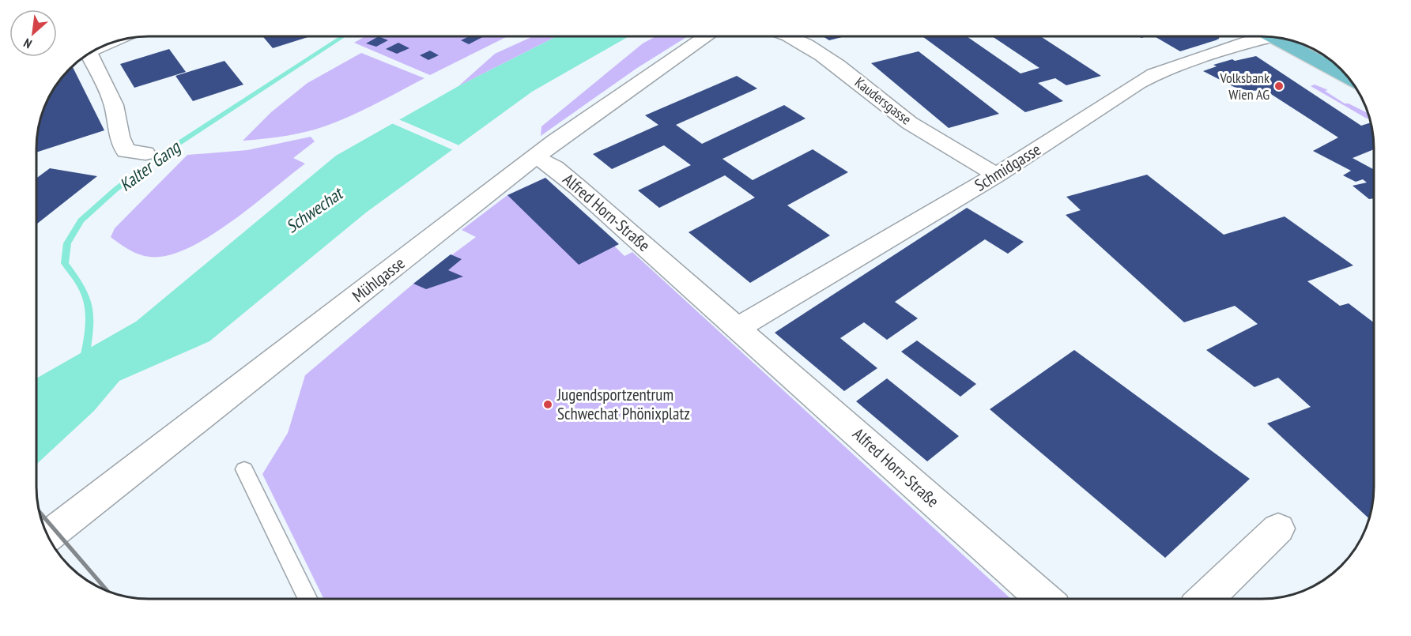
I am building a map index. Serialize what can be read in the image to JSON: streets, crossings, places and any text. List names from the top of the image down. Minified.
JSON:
{"streets":{"street":["Kaudersgasse","Schmidgasse","Alfred Horn-Straße","Mühlgasse"]},"crossings":[["Kaudersgasse","Schmidgasse"],["Schmidgasse","Alfred Horn-Straße"],["Alfred Horn-Straße","Mühlgasse"]],"water":["Kalter Gang","Schwechat"],"places":["Volksbank Wien AG","Jugendsportzentrum Schwechat Phönixplatz"],"north":"bottom left"}
